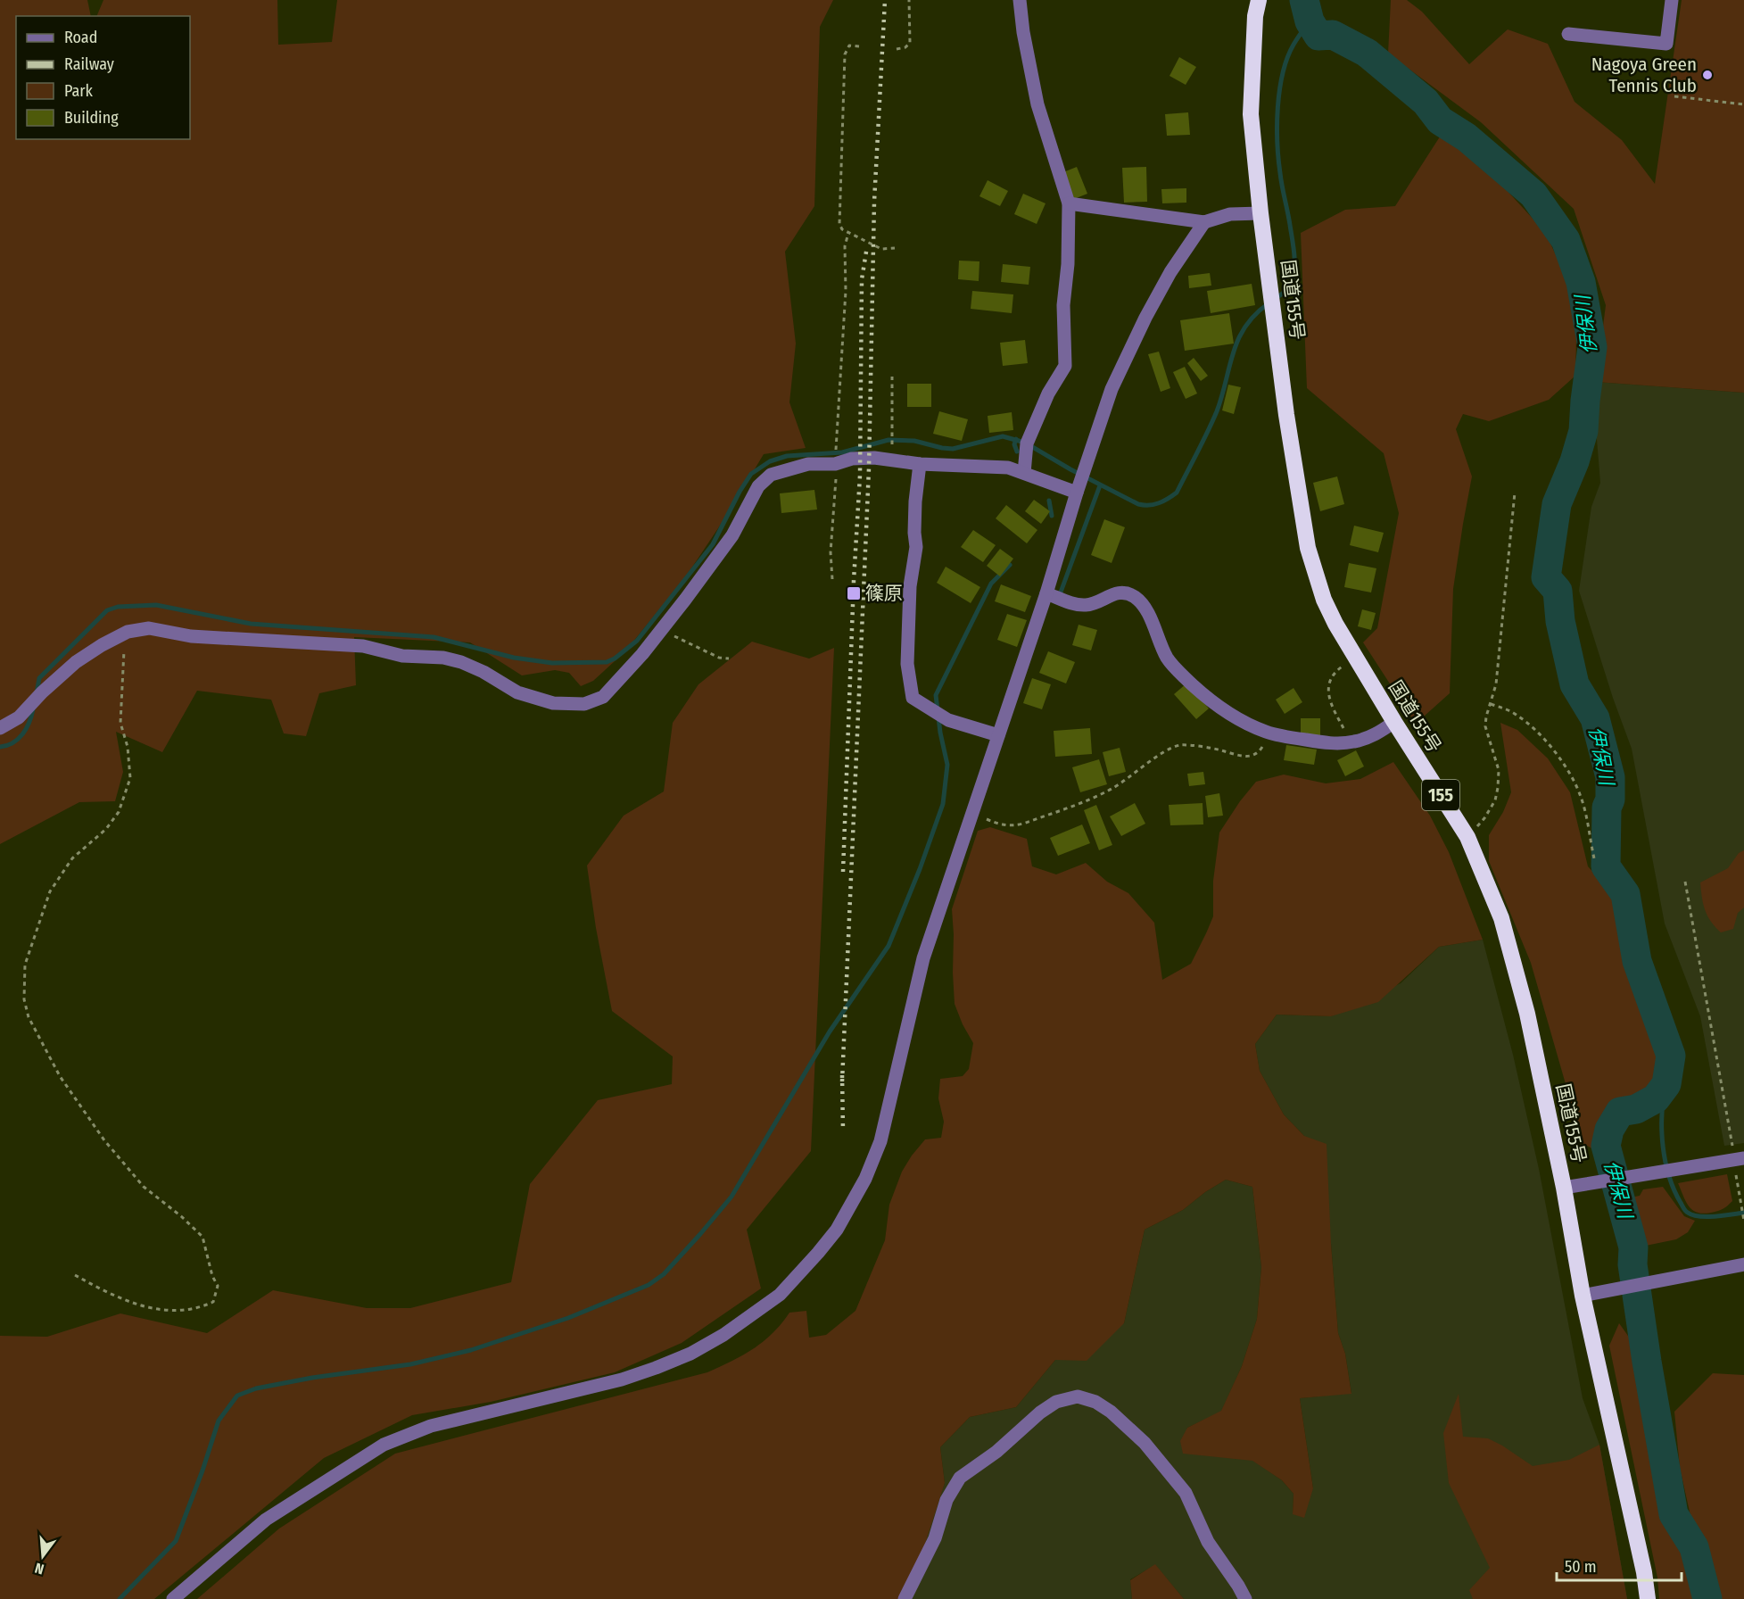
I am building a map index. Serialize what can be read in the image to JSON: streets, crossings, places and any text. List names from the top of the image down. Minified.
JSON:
{"streets":{"highway":["国道155号","155"]},"water":["伊保川"],"places":{"other":["Nagoya Green Tennis Club"],"transit":["篠原"]},"legend":["Road","Railway","Park","Building"],"scale_bar":"50 m","north":"bottom"}
